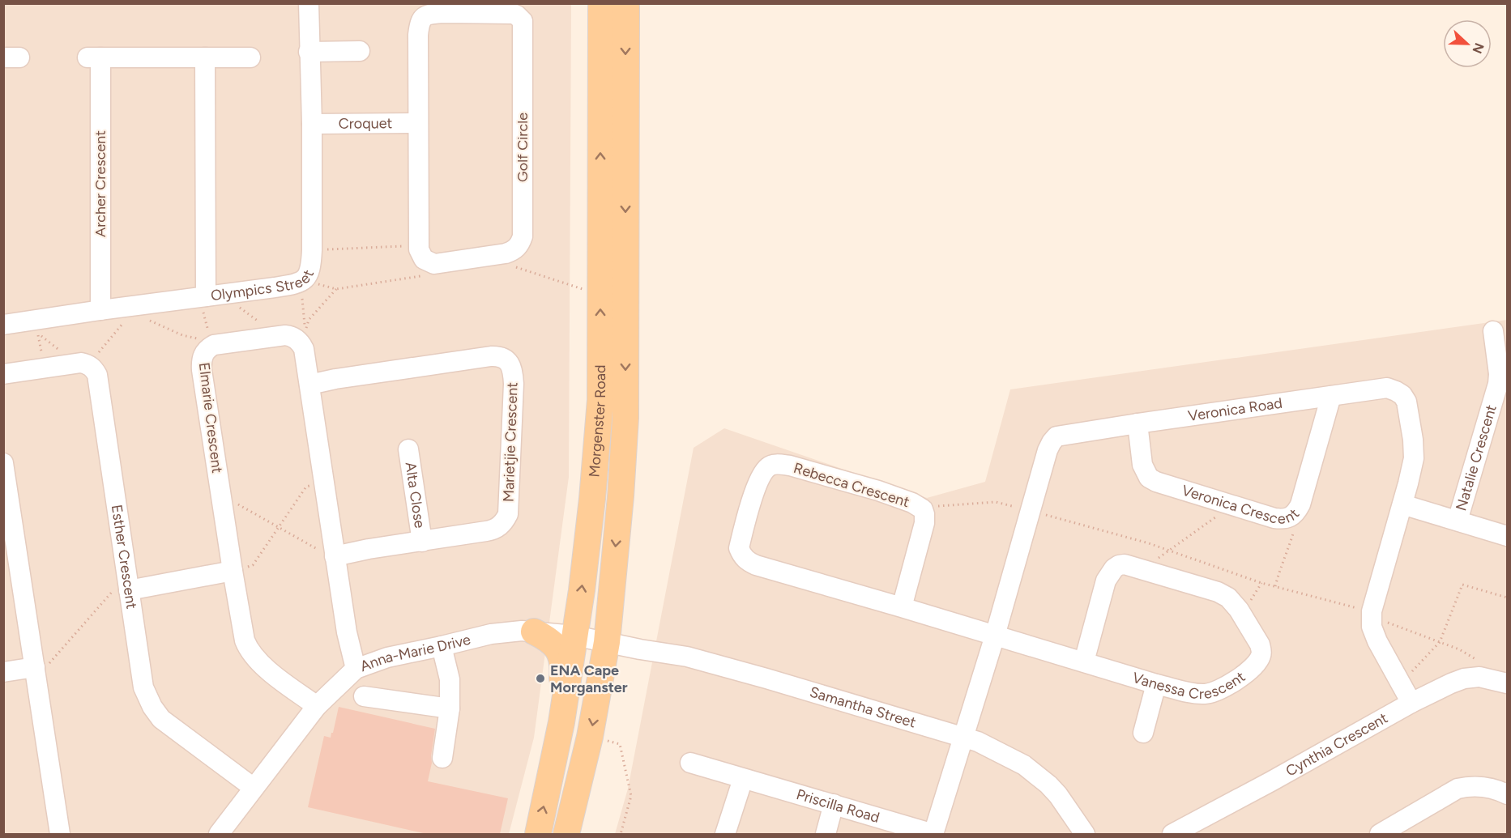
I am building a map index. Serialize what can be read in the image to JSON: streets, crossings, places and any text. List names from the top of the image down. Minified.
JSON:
{"streets":{"main road":["Morgenster Road"],"street":["Croquet","Golf Circle","Archer Crescent","Olympics Street","Veronica Road","Elmarie Crescent","Marietjie Crescent","Natalie Crescent","Rebecca Crescent","Alta Close","Veronica Crescent","Esther Crescent","Anna-Marie Drive","Vanessa Crescent","Samantha Street","Cynthia Crescent","Priscilla Road"]},"crossings":[["Croquet","Golf Circle"],["Croquet","Olympics Street"],["Archer Crescent","Olympics Street"],["Veronica Road","Natalie Crescent"],["Veronica Road","Rebecca Crescent"],["Veronica Road","Veronica Crescent"],["Veronica Road","Vanessa Crescent"],["Veronica Road","Samantha Street"],["Veronica Road","Cynthia Crescent"],["Veronica Road","Priscilla Road"],["Elmarie Crescent","Anna-Marie Drive"],["Morgenster Road","Anna-Marie Drive"],["Morgenster Road","Samantha Street"],["Marietjie Crescent","Alta Close"],["Rebecca Crescent","Vanessa Crescent"],["Esther Crescent","Anna-Marie Drive"],["Anna-Marie Drive","Samantha Street"]],"places":["ENA Cape Morganster"],"north":"right"}
